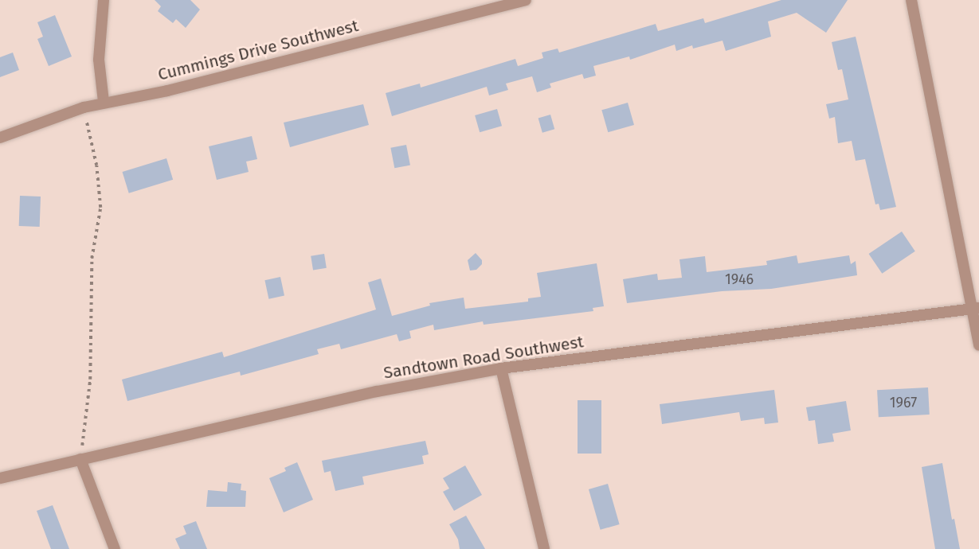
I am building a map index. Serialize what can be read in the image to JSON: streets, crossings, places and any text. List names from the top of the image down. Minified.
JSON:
{"streets":{"street":["Cummings Drive Southwest","Sandtown Road Southwest"]},"house_numbers":["1946","1967"]}
